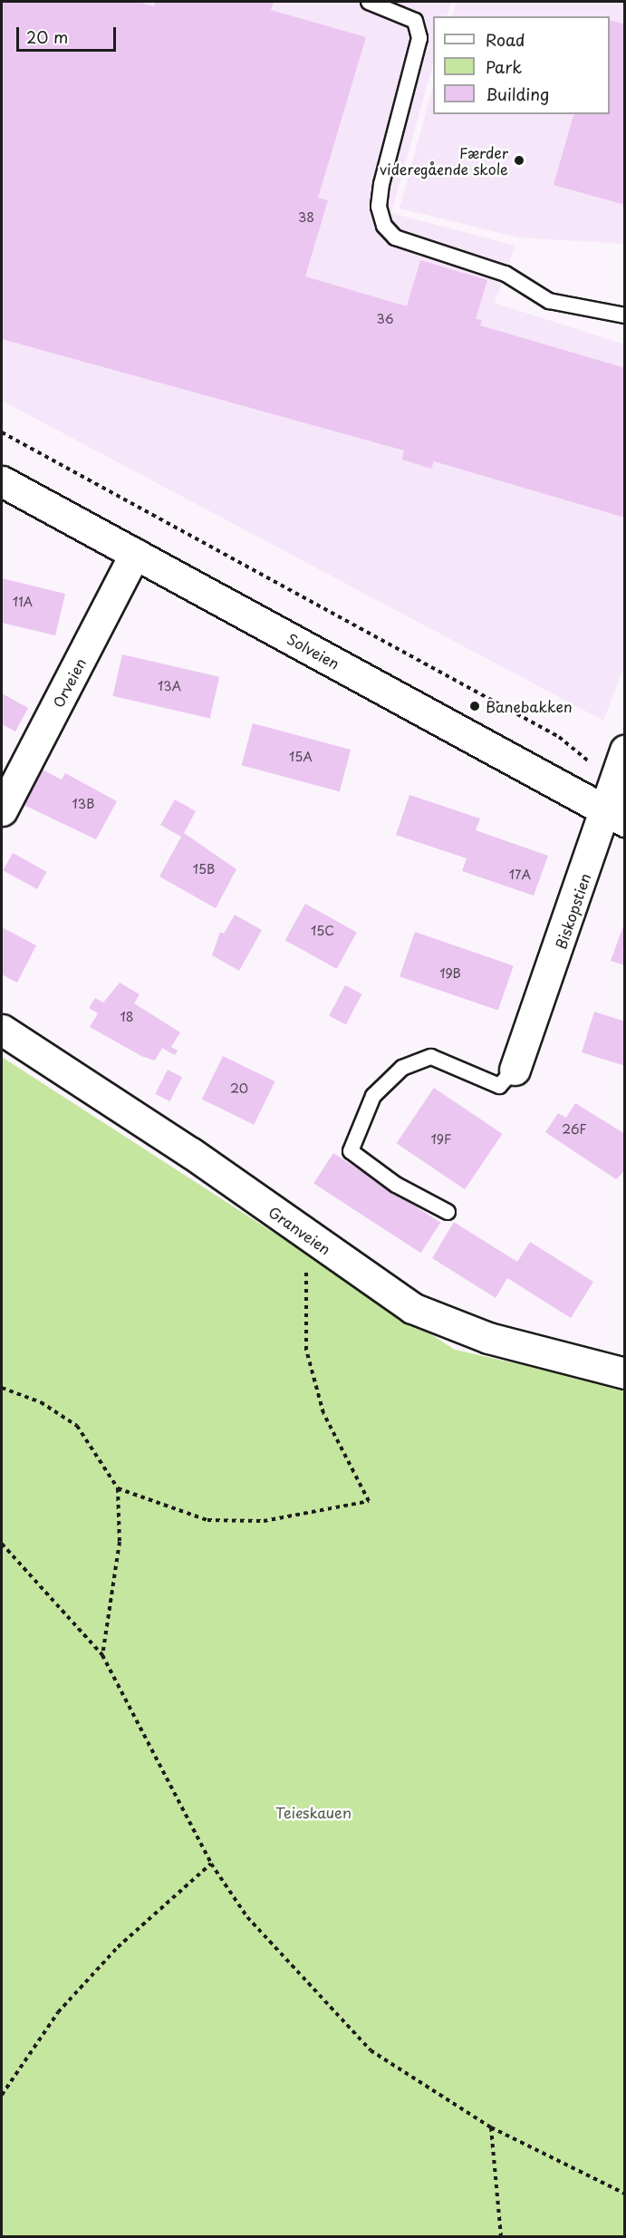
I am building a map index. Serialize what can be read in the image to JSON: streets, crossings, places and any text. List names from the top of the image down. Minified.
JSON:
{"streets":{"street":["Solveien","Orveien","Biskopstien","Granveien"]},"crossings":[["Solveien","Orveien"],["Solveien","Biskopstien"]],"parks":["Teieskauen"],"places":["Færder videregående skole","Banebakken"],"house_numbers":["38","36","11A","13A","15A","13B","15B","17A","15C","19B","18","20","26F","19F"],"legend":["Road","Park","Building"],"scale_bar":"20 m"}
